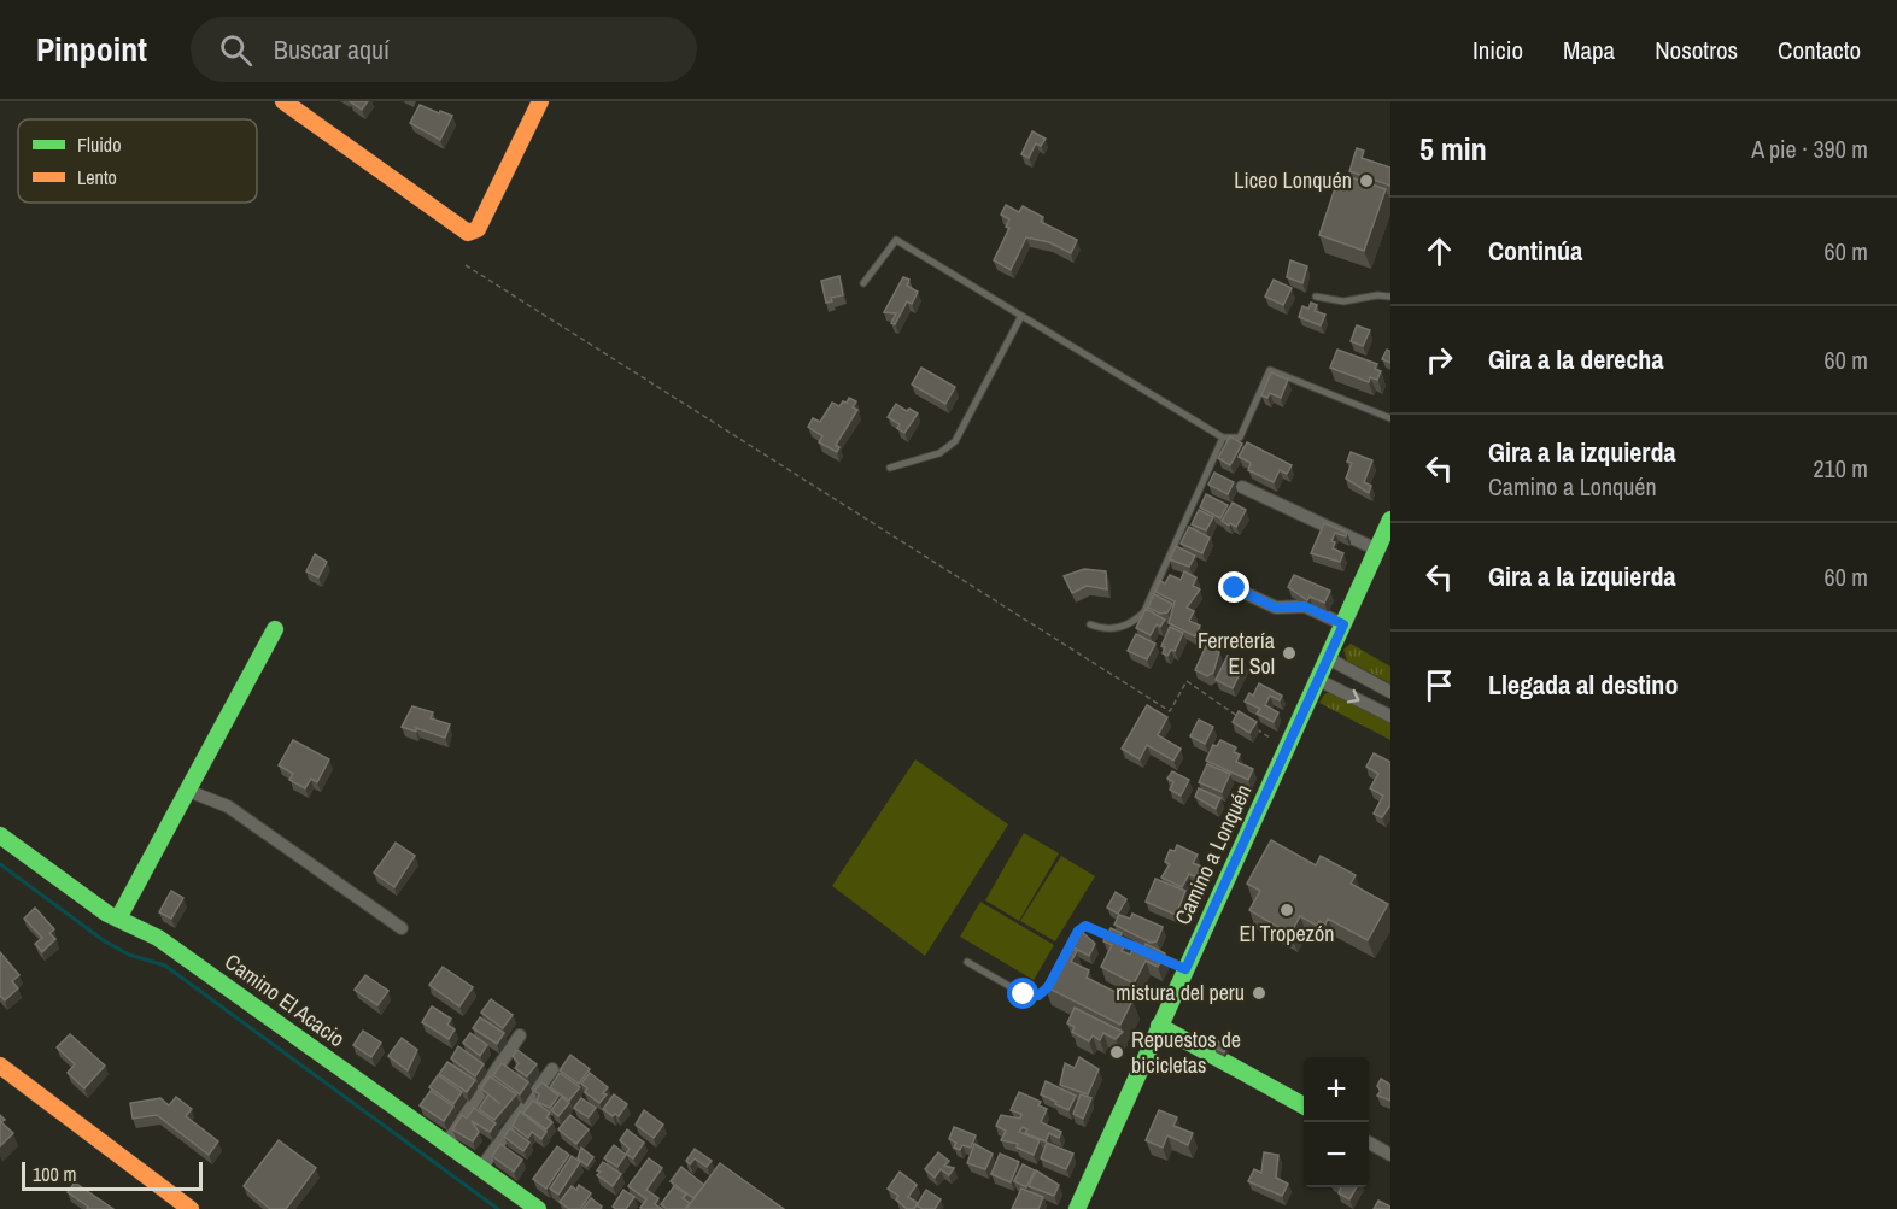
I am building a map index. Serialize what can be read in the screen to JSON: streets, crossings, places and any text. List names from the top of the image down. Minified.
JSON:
{"streets":{"street":["Camino a Lonquén","Camino El Acacio"]},"places":["Liceo Lonquén","Ferretería El Sol","El Tropezón","mistura del peru","Repuestos de bicicletas"],"legend":["Fluido","Lento"],"scale_bar":"100 m","page":{"header":"Pinpoint","search":"Buscar aquí","nav":["Inicio","Mapa","Nosotros","Contacto"],"heading":["5 min","A pie · 390 m"],"list":[["Continúa","60 m"],["Gira a la derecha","60 m"],["Gira a la izquierda","Camino a Lonquén","210 m"],["Gira a la izquierda","60 m"],"Llegada al destino"],"map_buttons":["+","−"],"scale":"100 m"}}
